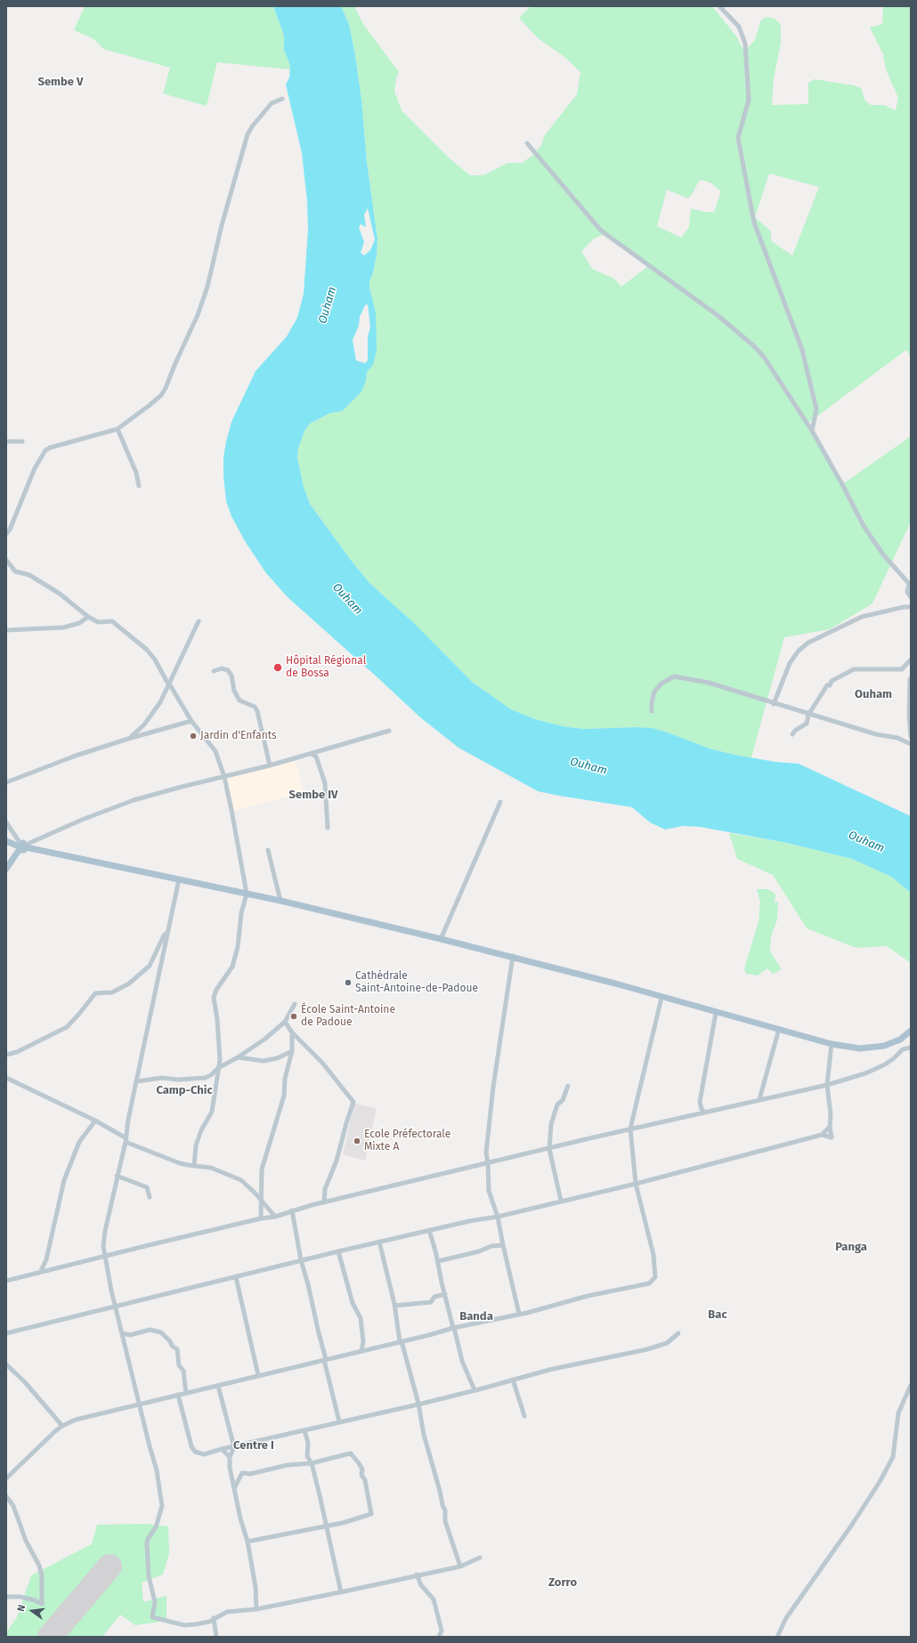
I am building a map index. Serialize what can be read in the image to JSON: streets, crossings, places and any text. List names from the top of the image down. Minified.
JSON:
{"districts":["Sembe V","Ouham","Sembe IV","Camp-Chic","Panga","Bac","Banda","Centre I","Zorro"],"water":["Ouham"],"places":["Hôpital Régional de Bossa","Jardin d'Enfants","Cathédrale Saint-Antoine-de-Padoue","École Saint-Antoine de Padoue","Ecole Préfectorale Mixte A"],"north":"left"}
